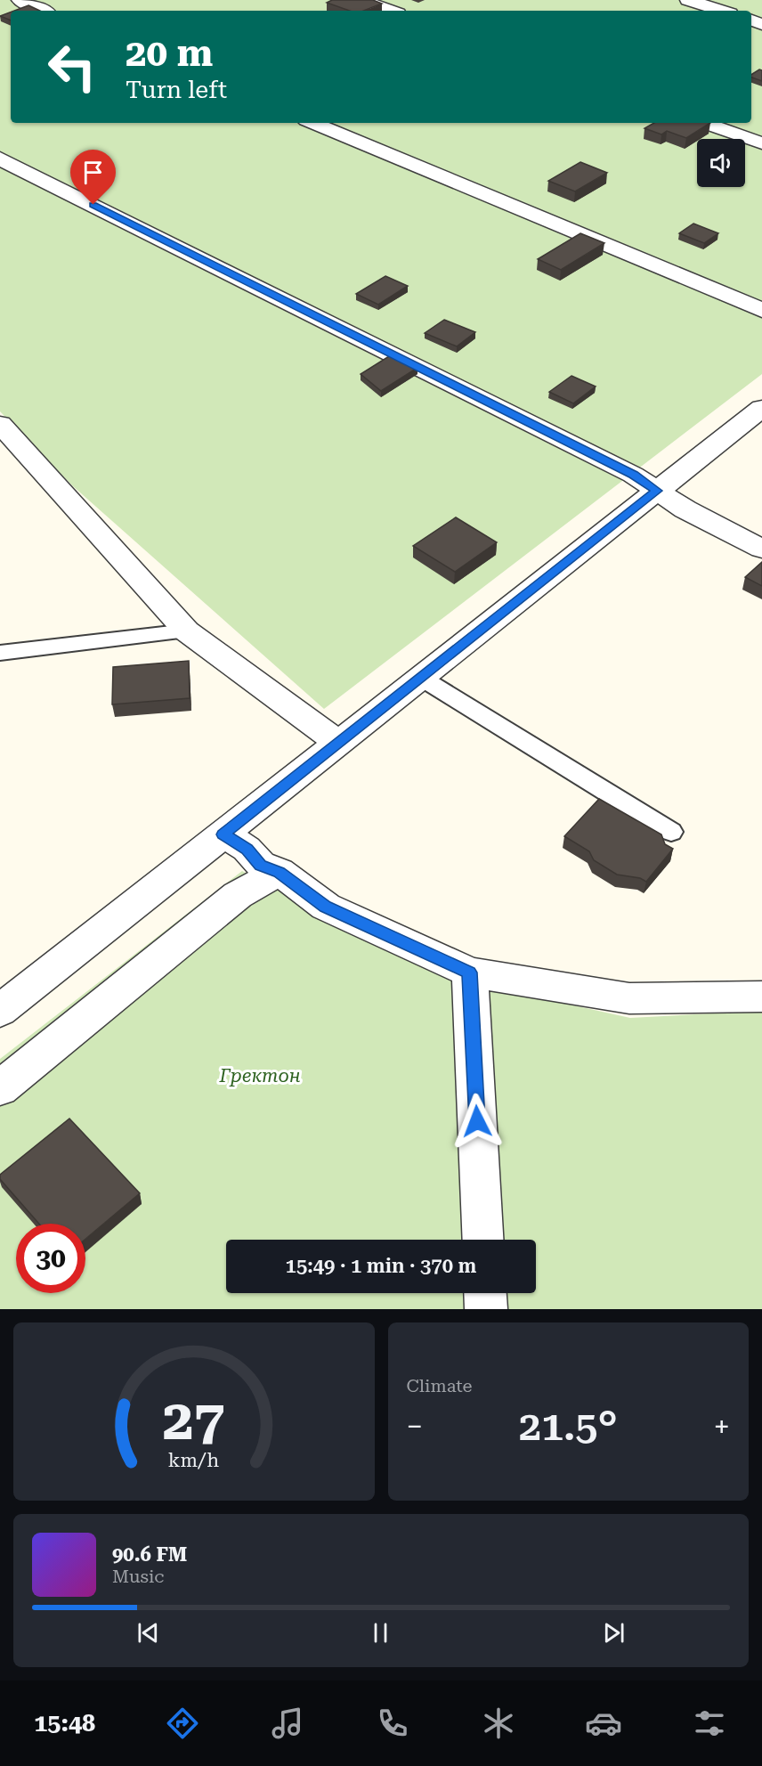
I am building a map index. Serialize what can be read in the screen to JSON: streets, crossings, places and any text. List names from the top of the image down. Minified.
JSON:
{"parks":["Гректон"],"page":{"turn":["20 m","Turn left"],"limit":"30","trip":"15:49 · 1 min · 370 m","tile":"Climate","heat":["−","21.5°","+"],"song":["90.6 FM","Music"],"tabs":"15:48","gauge":["27","km/h"]}}
